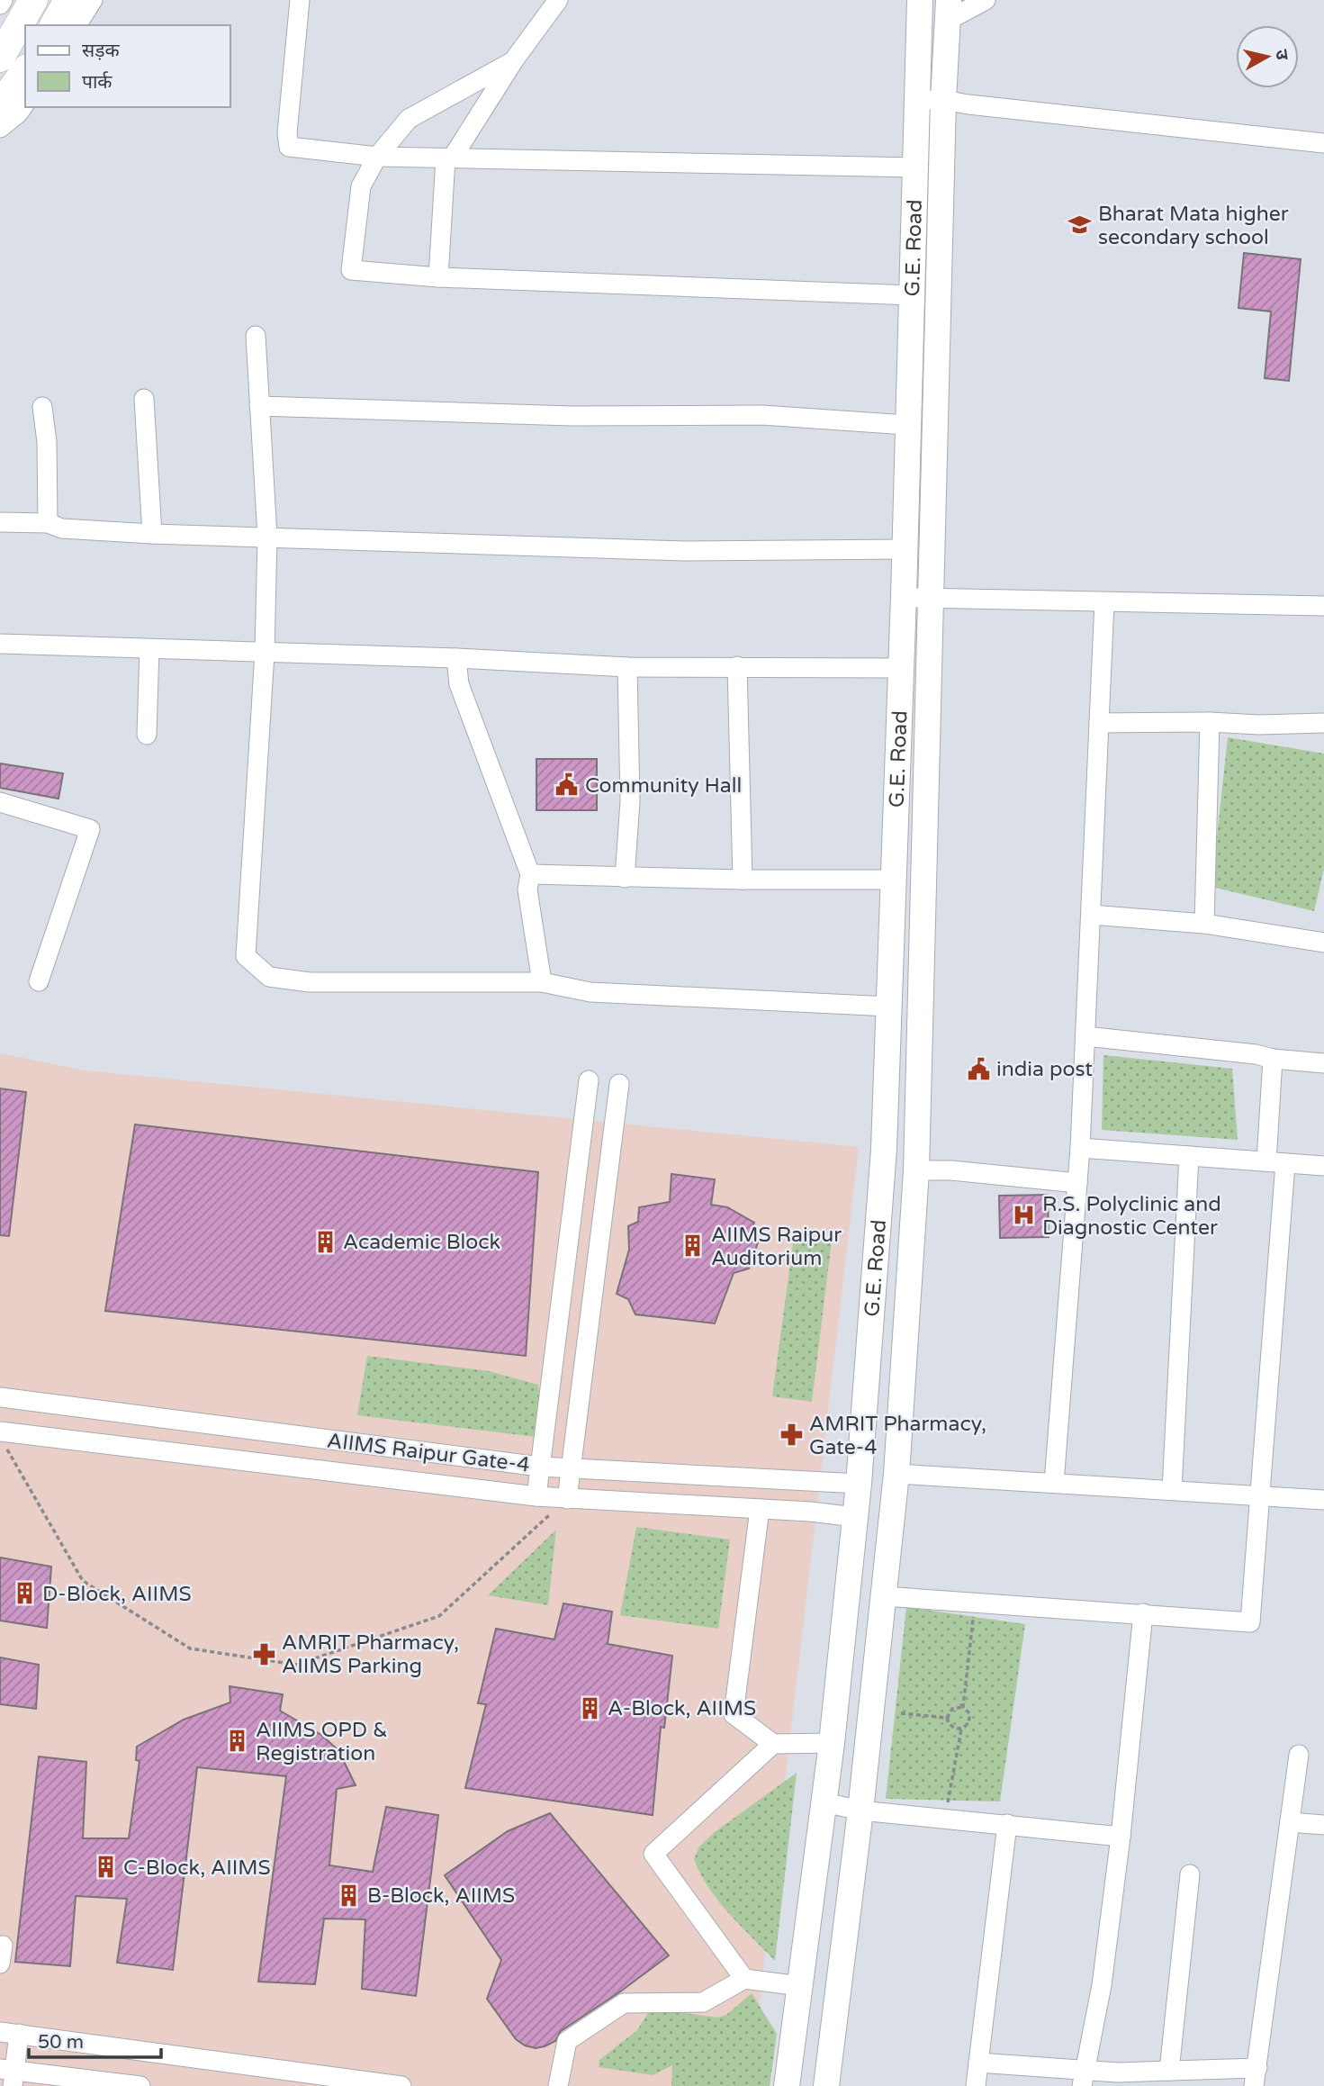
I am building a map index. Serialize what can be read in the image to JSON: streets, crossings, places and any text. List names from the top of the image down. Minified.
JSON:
{"streets":{"main road":["G.E. Road"],"street":["AIIMS Raipur Gate-4"]},"crossings":[["G.E. Road","AIIMS Raipur Gate-4"]],"places":{"school or university":["Bharat Mata higher secondary school"],"public building":["Community Hall","india post"],"hospital":["R.S. Polyclinic and Diagnostic Center"],"building":["Academic Block","AIIMS Raipur Auditorium","D-Block, AIIMS","A-Block, AIIMS","AIIMS OPD & Registration","C-Block, AIIMS","B-Block, AIIMS"],"pharmacy":["AMRIT Pharmacy, Gate-4","AMRIT Pharmacy, AIIMS Parking"]},"legend":["सड़क","पार्क"],"scale_bar":"50 m","north":"right"}
